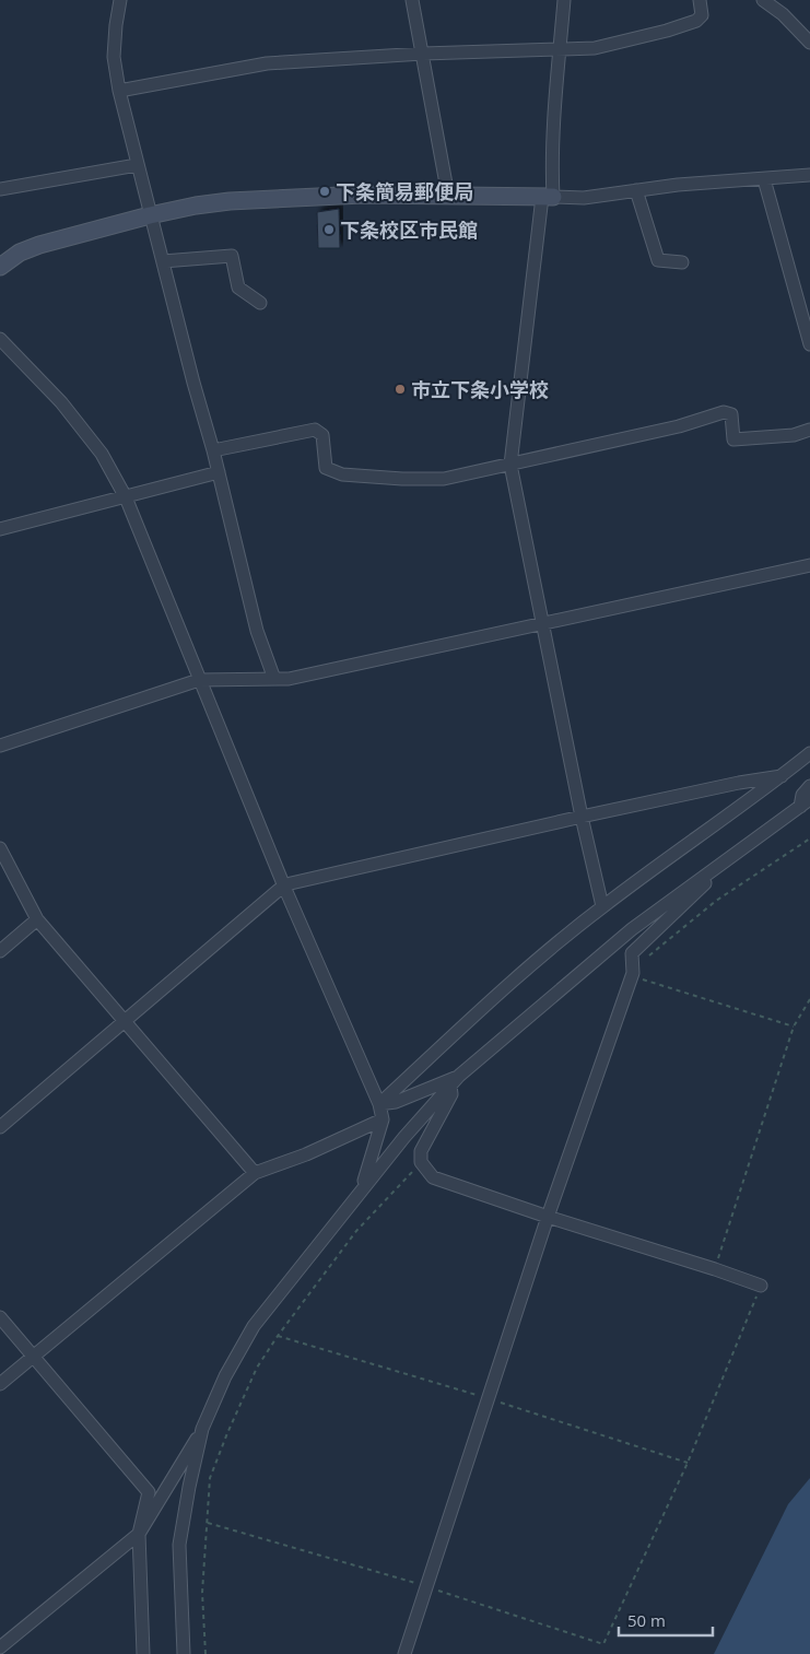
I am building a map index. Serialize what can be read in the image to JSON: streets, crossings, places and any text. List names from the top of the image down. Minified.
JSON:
{"places":["下条簡易郵便局","下条校区市民館","市立下条小学校"],"scale_bar":"50 m"}
